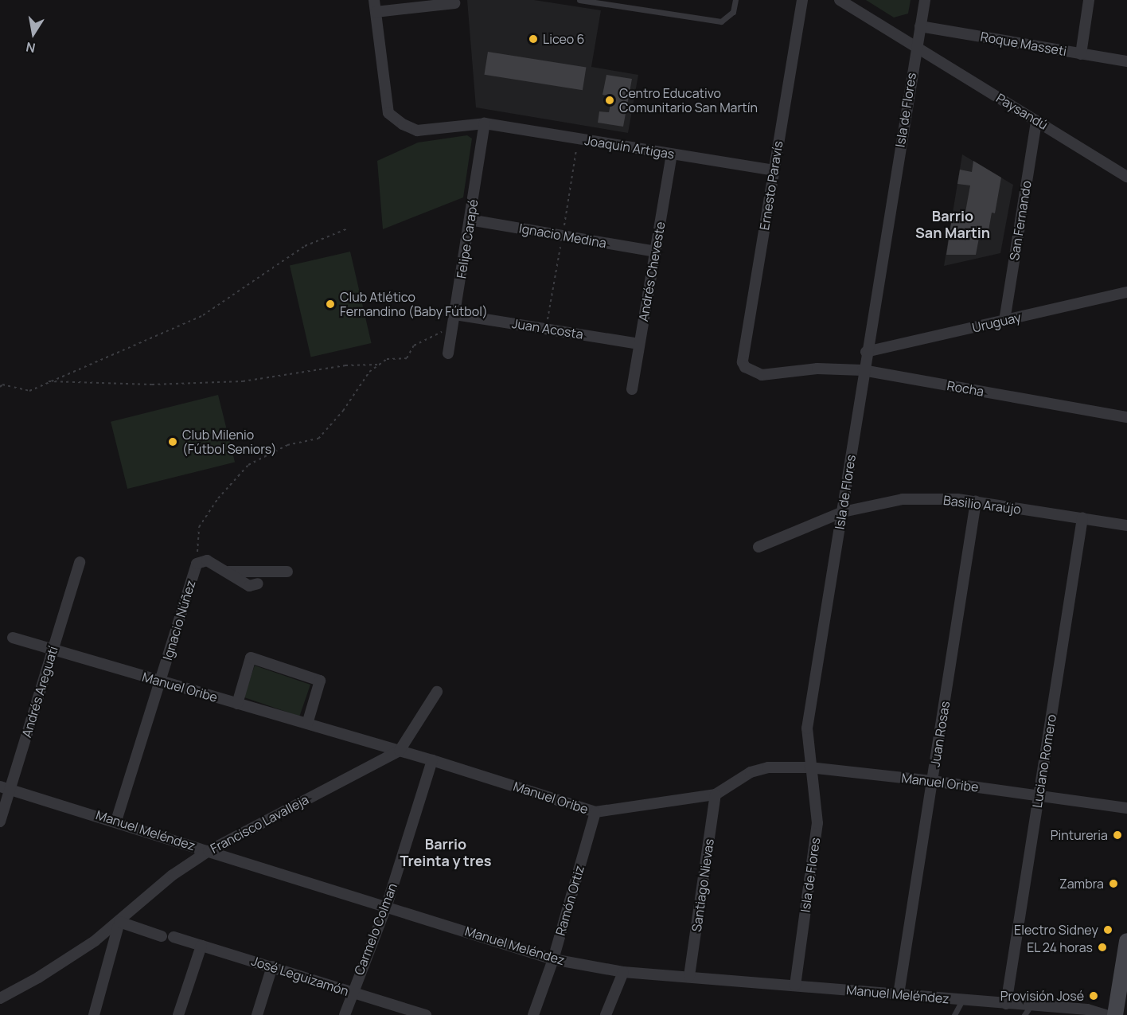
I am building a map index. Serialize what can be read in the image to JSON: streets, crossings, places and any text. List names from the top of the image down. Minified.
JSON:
{"streets":{"street":["Roque Masseti","Isla de Flores","Paysandú","Joaquín Artigas","Ernesto Paravís","San Fernando","Ignacio Medina","Felipe Carapé","Andrés Cheveste","Uruguay","Juan Acosta","Rocha","Basilio Araújo","Ignacio Núñez","Manuel Oribe","Andrés Areguatí","Juan Rosas","Luciano Romero","Francisco Lavalleja","Manuel Meléndez","Santiago Nievas","Ramón Ortiz","Carmelo Colman","José Leguizamón"]},"crossings":[["Roque Masseti","Isla de Flores"],["Isla de Flores","Paysandú"],["Isla de Flores","Uruguay"],["Isla de Flores","Rocha"],["Isla de Flores","Basilio Araújo"],["Isla de Flores","Manuel Oribe"],["Isla de Flores","Manuel Meléndez"],["Paysandú","San Fernando"],["Joaquín Artigas","Ernesto Paravís"],["Joaquín Artigas","Felipe Carapé"],["Joaquín Artigas","Andrés Cheveste"],["Ernesto Paravís","Rocha"],["San Fernando","Uruguay"],["Ignacio Medina","Felipe Carapé"],["Ignacio Medina","Andrés Cheveste"],["Felipe Carapé","Juan Acosta"],["Andrés Cheveste","Juan Acosta"],["Basilio Araújo","Juan Rosas"],["Basilio Araújo","Luciano Romero"],["Ignacio Núñez","Manuel Oribe"],["Ignacio Núñez","Manuel Meléndez"],["Manuel Oribe","Andrés Areguatí"],["Manuel Oribe","Juan Rosas"],["Manuel Oribe","Luciano Romero"],["Manuel Oribe","Francisco Lavalleja"],["Manuel Oribe","Santiago Nievas"],["Manuel Oribe","Ramón Ortiz"],["Manuel Oribe","Carmelo Colman"],["Andrés Areguatí","Manuel Meléndez"],["Juan Rosas","Manuel Meléndez"],["Luciano Romero","Manuel Meléndez"],["Francisco Lavalleja","Manuel Meléndez"],["Manuel Meléndez","Santiago Nievas"],["Manuel Meléndez","Ramón Ortiz"],["Manuel Meléndez","Carmelo Colman"],["Carmelo Colman","José Leguizamón"]],"districts":["Barrio San Martin","Barrio Treinta y tres"],"places":["Liceo 6","Centro Educativo Comunitario San Martín","Club Atlético Fernandino (Baby Fútbol)","Club Milenio (Fútbol Seniors)","Pintureria","Zambra","Electro Sidney","EL 24 horas","Provisión José"],"north":"bottom"}
